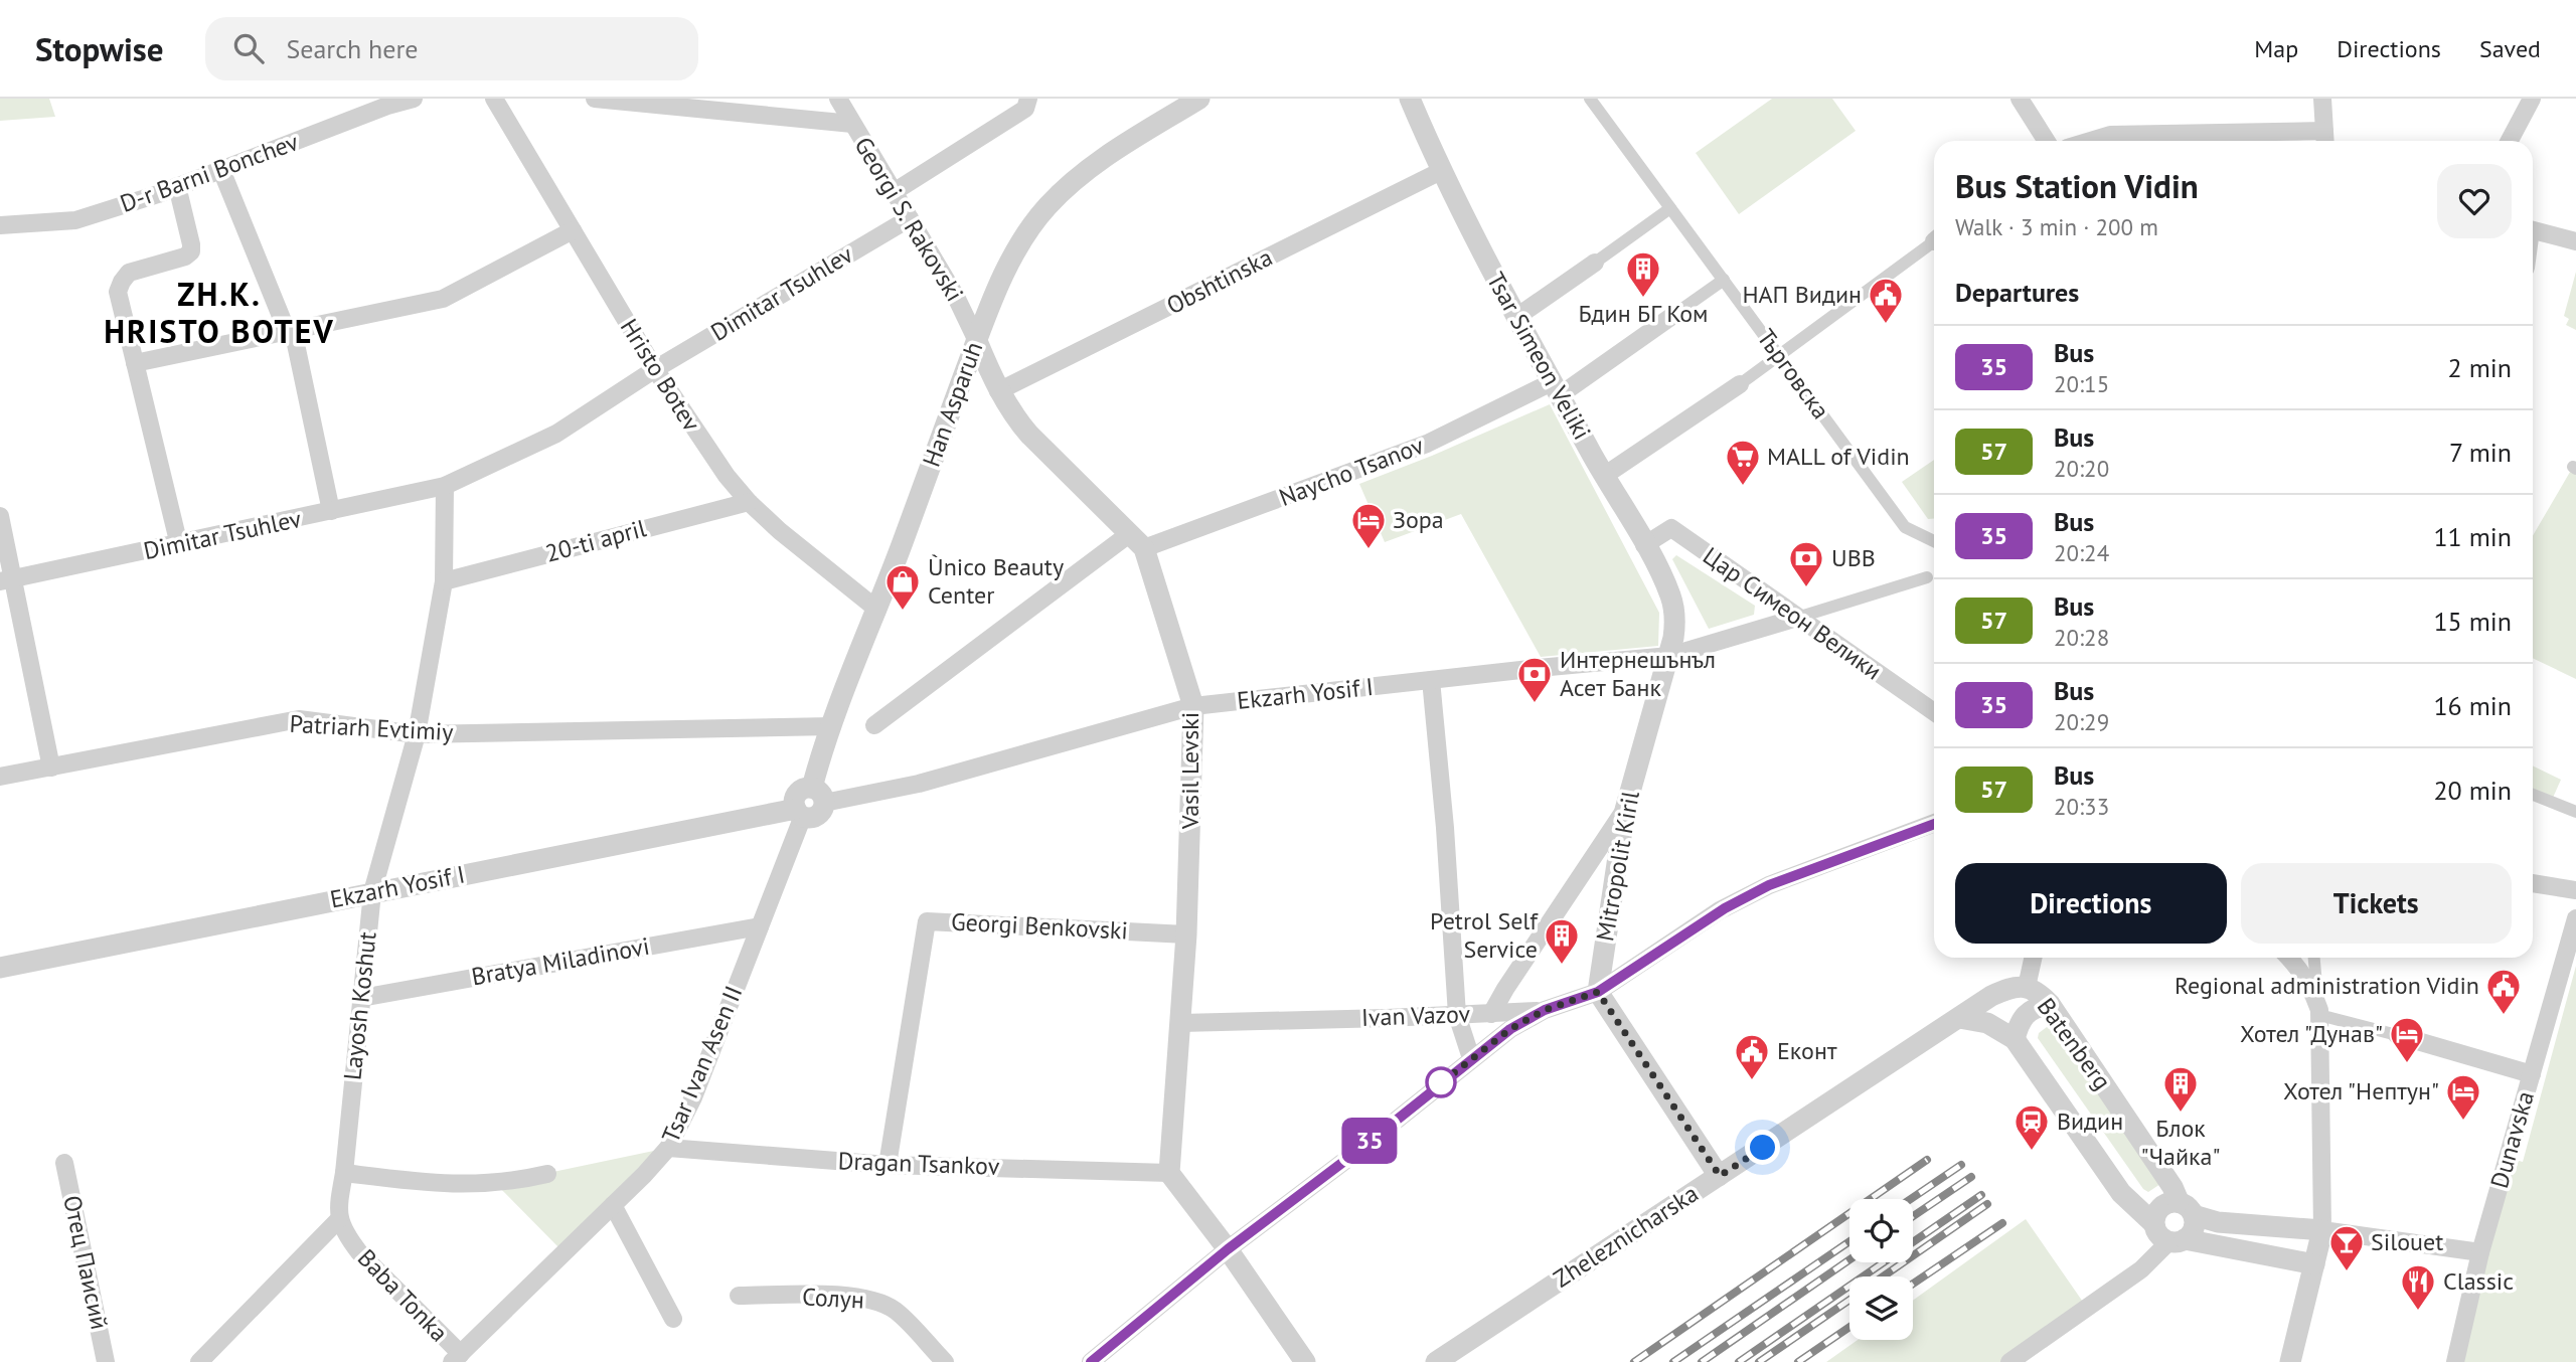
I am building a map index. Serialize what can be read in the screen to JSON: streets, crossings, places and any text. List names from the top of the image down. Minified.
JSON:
{"streets":{"street":["D-r Barni Bonchev","Georgi S. Rakovski","Obshtinska","Dimitar Tsuhlev","Tsar Simeon Veliki","Търговска","Hristo Botev","Han Asparuh","Naycho Tsanov","20-ti april","Цар Симеон Велики","Ekzarh Yosif I","Patriarh Evtimiy","Vasil Levski","Mitropolit Kiril","Georgi Benkovski","Bratya Miladinovi","Layosh Koshut","Ivan Vazov","Batenberg","Tsar Ivan Asen II","Dunavska","Dragan Tsankov","Zheleznicharska","Отец Паисий","Baba Tonka","Солун"]},"crossings":[["Georgi S. Rakovski","Dimitar Tsuhlev"],["Georgi S. Rakovski","Han Asparuh"],["Georgi S. Rakovski","Vasil Levski"],["Obshtinska","Tsar Simeon Veliki"],["Obshtinska","Vasil Levski"],["Dimitar Tsuhlev","Hristo Botev"],["Dimitar Tsuhlev","Layosh Koshut"],["Tsar Simeon Veliki","Naycho Tsanov"],["Tsar Simeon Veliki","Цар Симеон Велики"],["Tsar Simeon Veliki","Mitropolit Kiril"],["Hristo Botev","Han Asparuh"],["Hristo Botev","20-ti april"],["Han Asparuh","Ekzarh Yosif I"],["Han Asparuh","Patriarh Evtimiy"],["Han Asparuh","Vasil Levski"],["Han Asparuh","Tsar Ivan Asen II"],["Naycho Tsanov","Vasil Levski"],["20-ti april","Layosh Koshut"],["Цар Симеон Велики","Ekzarh Yosif I"],["Ekzarh Yosif I","Vasil Levski"],["Ekzarh Yosif I","Mitropolit Kiril"],["Ekzarh Yosif I","Layosh Koshut"],["Ekzarh Yosif I","Tsar Ivan Asen II"],["Patriarh Evtimiy","Layosh Koshut"],["Vasil Levski","Georgi Benkovski"],["Vasil Levski","Ivan Vazov"],["Vasil Levski","Dragan Tsankov"],["Mitropolit Kiril","Ivan Vazov"],["Georgi Benkovski","Dragan Tsankov"],["Bratya Miladinovi","Layosh Koshut"],["Bratya Miladinovi","Tsar Ivan Asen II"],["Layosh Koshut","Baba Tonka"],["Batenberg","Zheleznicharska"],["Tsar Ivan Asen II","Dragan Tsankov"],["Tsar Ivan Asen II","Baba Tonka"]],"districts":["ZH.K. HRISTO BOTEV"],"places":{"building":["Бдин БГ Ком","Petrol Self Service","Блок \"Чайка\""],"public building":["НАП Видин","Regional administration Vidin","Еконт"],"supermarket":["MALL of Vidin"],"hotel":["Зора","Хотел \"Дунав\"","Хотел \"Нептун\""],"bank":["UBB","Интернешънъл Асет Банк"],"shop":["Ùnico Beauty Center"],"station":["Видин"],"bar":["Silouet"],"restaurant":["Classic"]},"lines":["bus line 35"],"page":{"header":"Stopwise","search":"Search here","nav":["Map","Directions","Saved"],"on_map":"35","heading":[["Bus Station Vidin","Walk · 3 min · 200 m"],"Departures"],"list":[{"mark":"35","name":"Bus","note":"20:15","value":"2 min"},{"mark":"57","name":"Bus","note":"20:20","value":"7 min"},{"mark":"35","name":"Bus","note":"20:24","value":"11 min"},{"mark":"57","name":"Bus","note":"20:28","value":"15 min"},{"mark":"35","name":"Bus","note":"20:29","value":"16 min"},{"mark":"57","name":"Bus","note":"20:33","value":"20 min"}],"buttons":["Directions","Tickets"]}}
